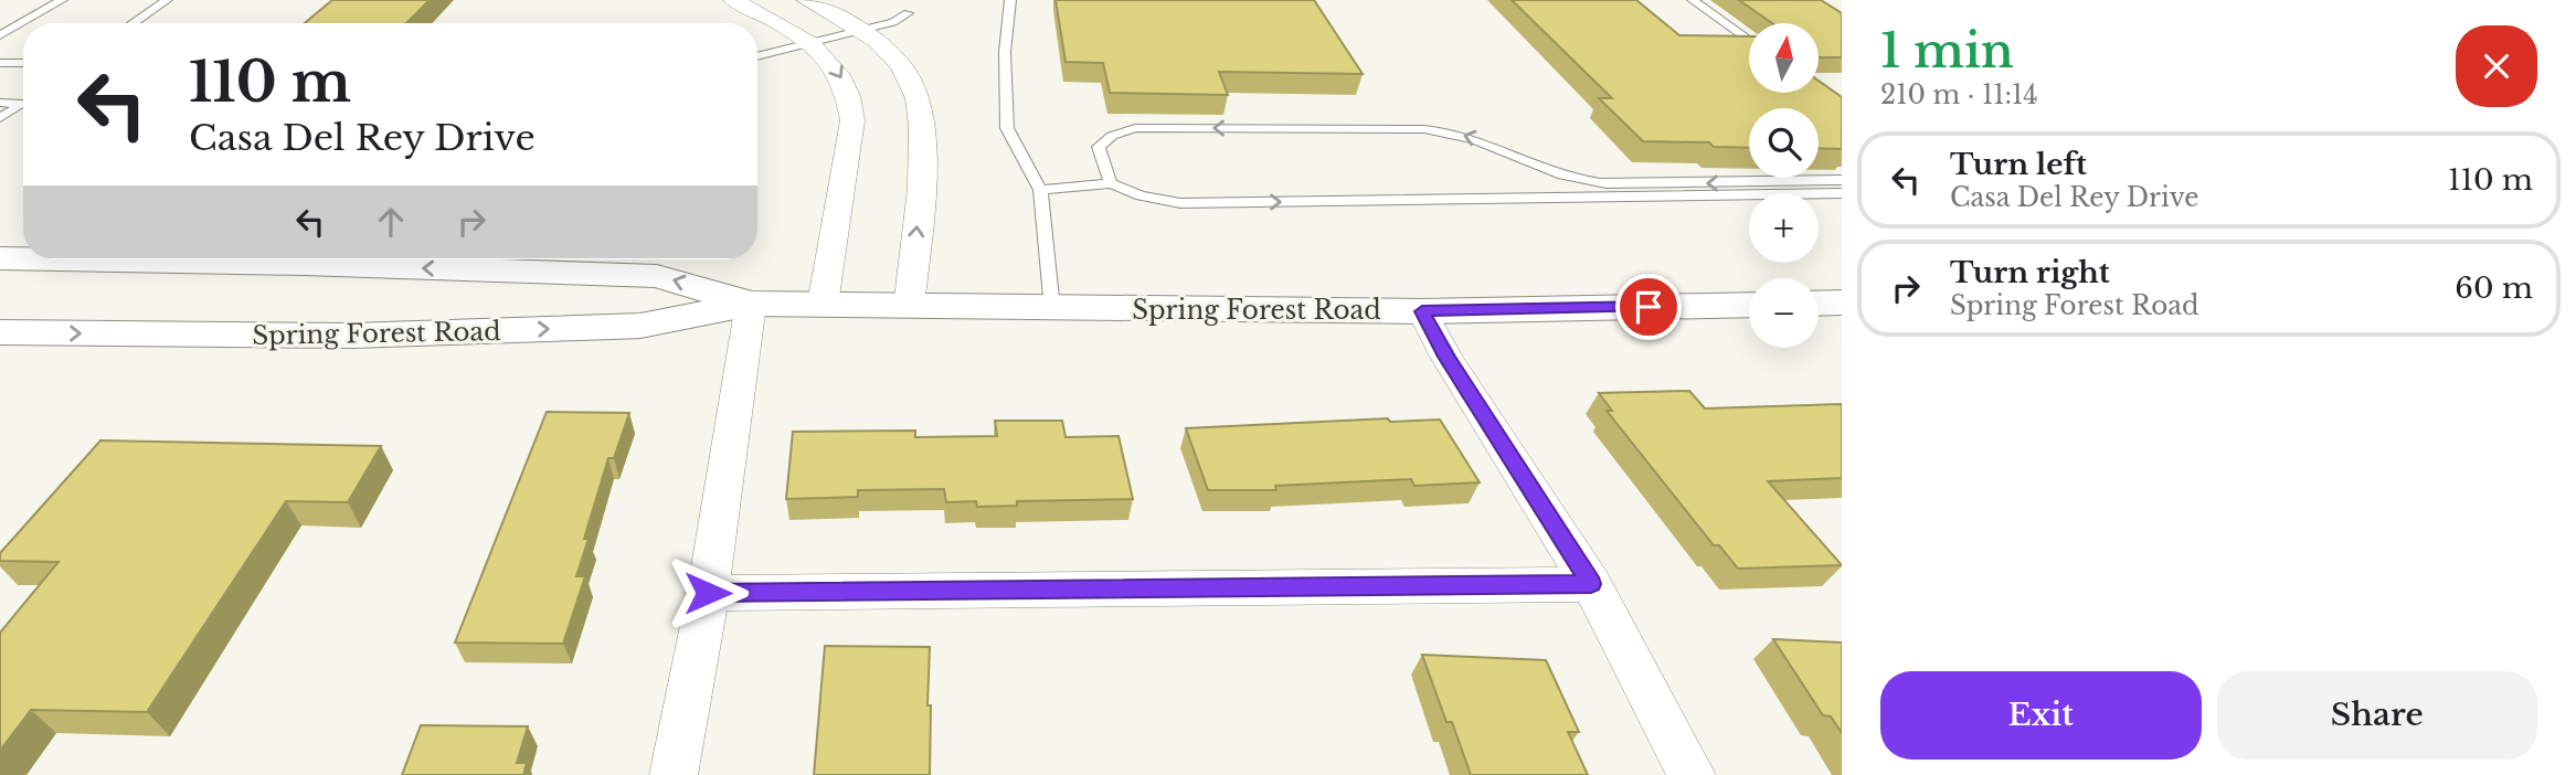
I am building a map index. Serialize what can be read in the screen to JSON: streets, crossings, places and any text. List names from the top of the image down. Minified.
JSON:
{"streets":{"main road":["Spring Forest Road"]},"north":"top","page":{"heading":["1 min","210 m · 11:14"],"map_buttons":["+","−"],"turn":["110 m","Casa Del Rey Drive"],"list":[{"name":"Turn left","note":"Casa Del Rey Drive","value":"110 m"},{"name":"Turn right","note":"Spring Forest Road","value":"60 m"}],"buttons":["Exit","Share"]}}
